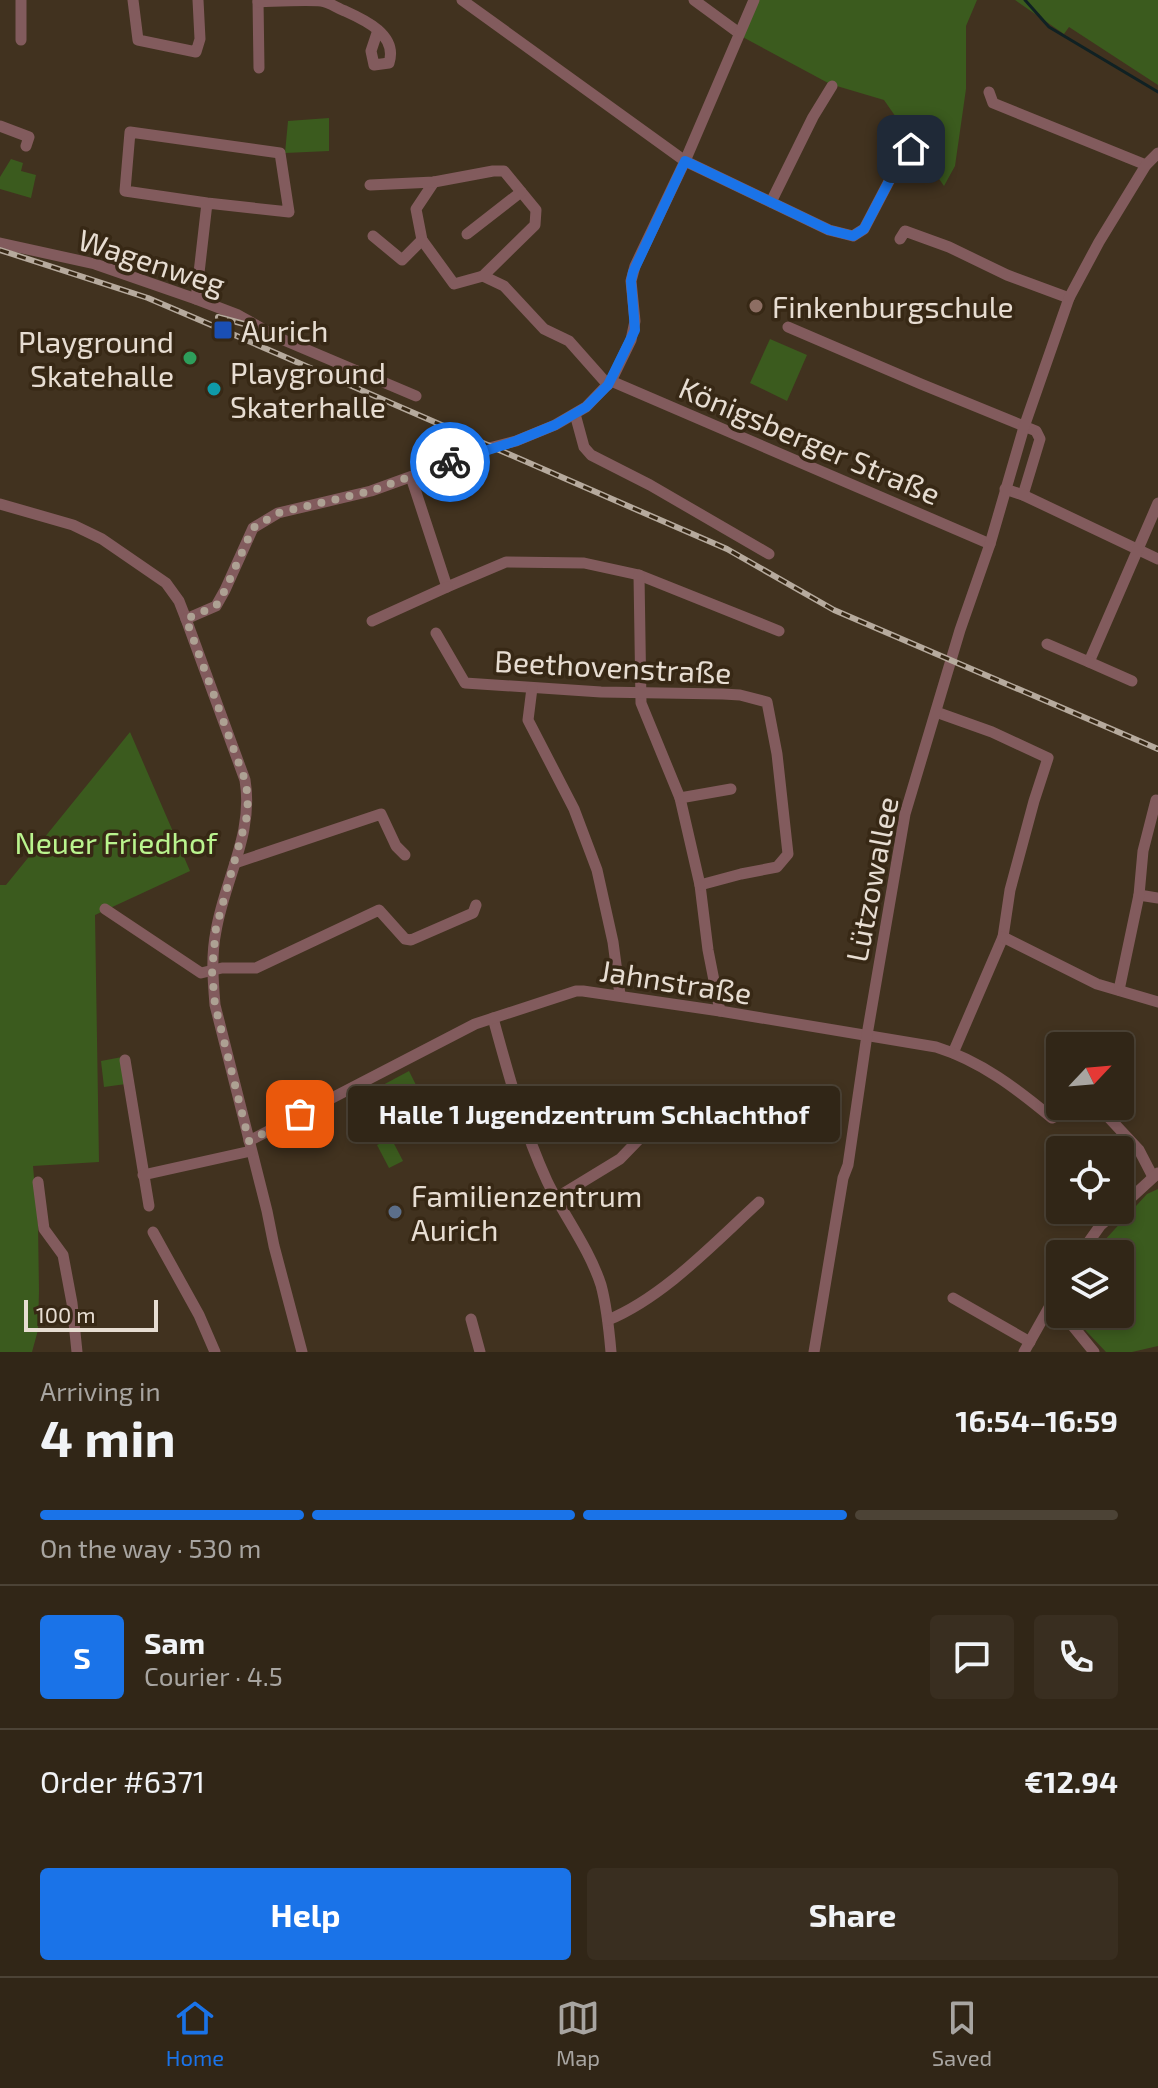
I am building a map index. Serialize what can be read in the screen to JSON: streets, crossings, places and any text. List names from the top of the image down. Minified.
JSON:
{"streets":{"street":["Wagenweg","Königsberger Straße","Beethovenstraße","Lützowallee","Jahnstraße"]},"crossings":[["Königsberger Straße","Lützowallee"],["Lützowallee","Jahnstraße"]],"parks":["Neuer Friedhof"],"places":{"other":["Finkenburgschule","Playground Skatehalle","Playground Skaterhalle","Halle 1 Jugendzentrum Schlachthof","Familienzentrum Aurich"],"transit":["Aurich"]},"scale_bar":"100 m","north":"top right","page":{"bubble":"Halle 1 Jugendzentrum Schlachthof","scale":"100 m","heading":["4 min","Arriving in","16:54–16:59"],"panel":["Sam","Courier · 4.5","Order #6371","€12.94"],"bar":"On the way · 530 m","round":"S","buttons":["Help","Share"],"tabs":["Home","Map","Saved"]}}
